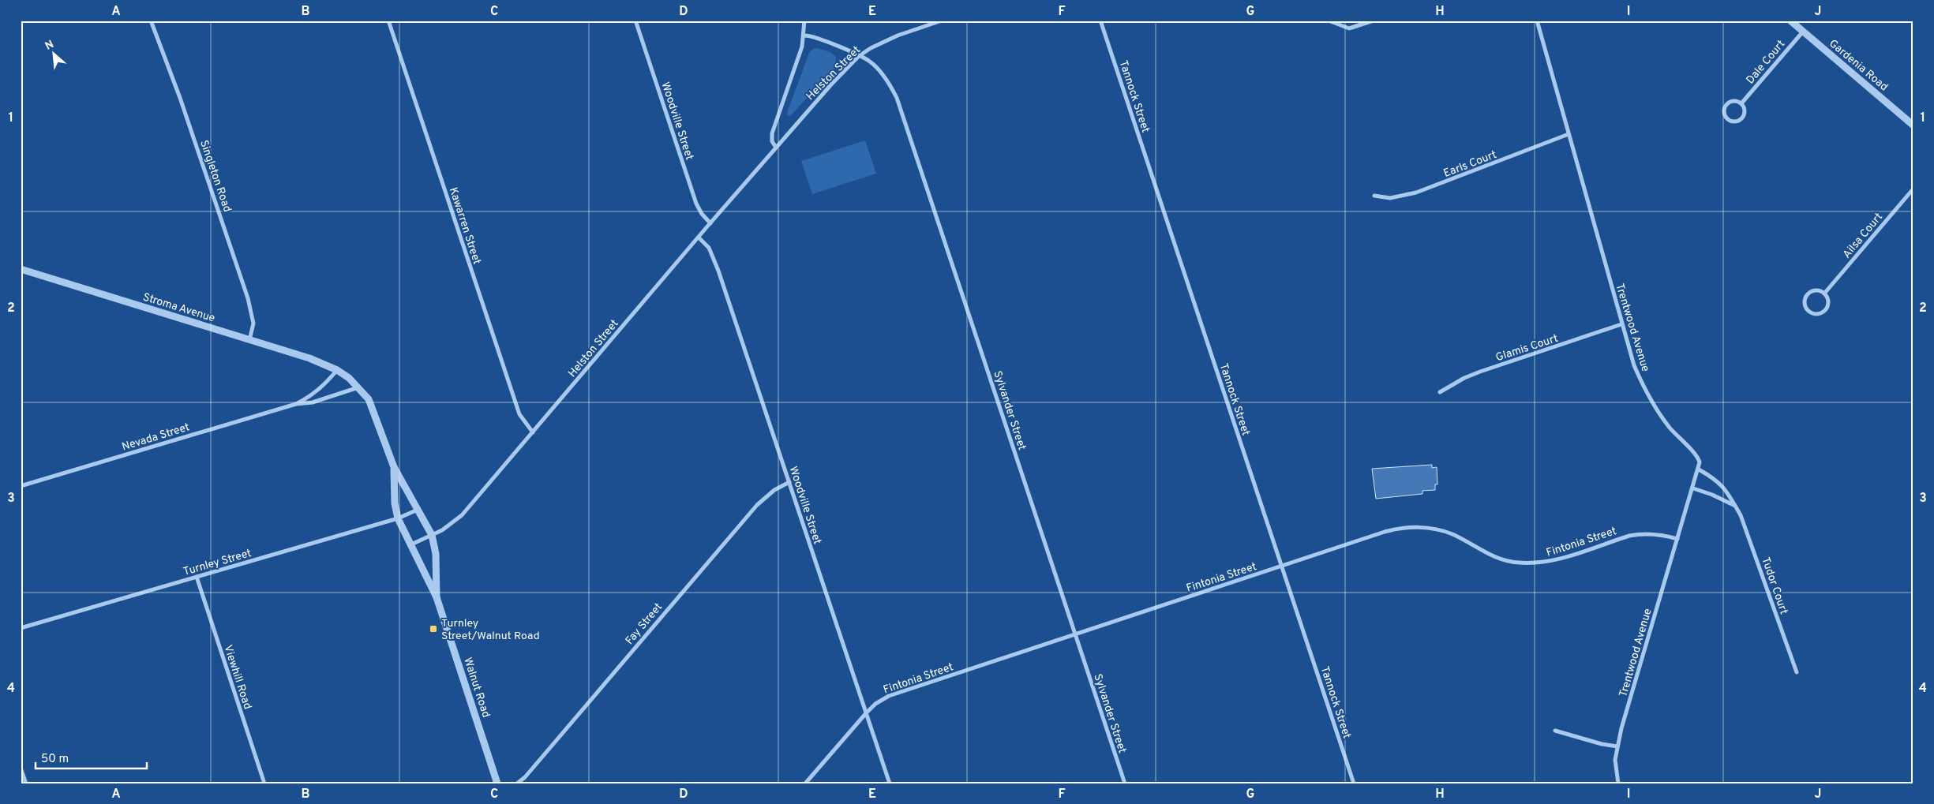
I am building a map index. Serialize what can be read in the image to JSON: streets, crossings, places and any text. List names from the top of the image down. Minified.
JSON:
{"streets":{"street":["Dale Court","Gardenia Road","Helston Street","Tannock Street","Woodville Street","Earls Court","Singleton Road","Kawarren Street","Ailsa Court","Stroma Avenue","Trentwood Avenue","Glamis Court","Sylvander Street","Nevada Street","Fintonia Street","Turnley Street","Tudor Court","Fay Street","Viewhill Road","Walnut Road"]},"crossings":[["Dale Court","Gardenia Road"],["Helston Street","Woodville Street"],["Helston Street","Kawarren Street"],["Helston Street","Sylvander Street"],["Helston Street","Walnut Road"],["Tannock Street","Fintonia Street"],["Woodville Street","Fintonia Street"],["Woodville Street","Fay Street"],["Earls Court","Trentwood Avenue"],["Singleton Road","Stroma Avenue"],["Stroma Avenue","Nevada Street"],["Stroma Avenue","Walnut Road"],["Trentwood Avenue","Glamis Court"],["Trentwood Avenue","Fintonia Street"],["Trentwood Avenue","Tudor Court"],["Sylvander Street","Fintonia Street"],["Nevada Street","Walnut Road"],["Turnley Street","Viewhill Road"],["Turnley Street","Walnut Road"]],"places":{"transit":["Turnley Street/Walnut Road"]},"scale_bar":"50 m","north":"top left","grid":{"columns":["A","B","C","D","E","F","G","H","I","J"],"rows":["1","2","3","4"]}}
